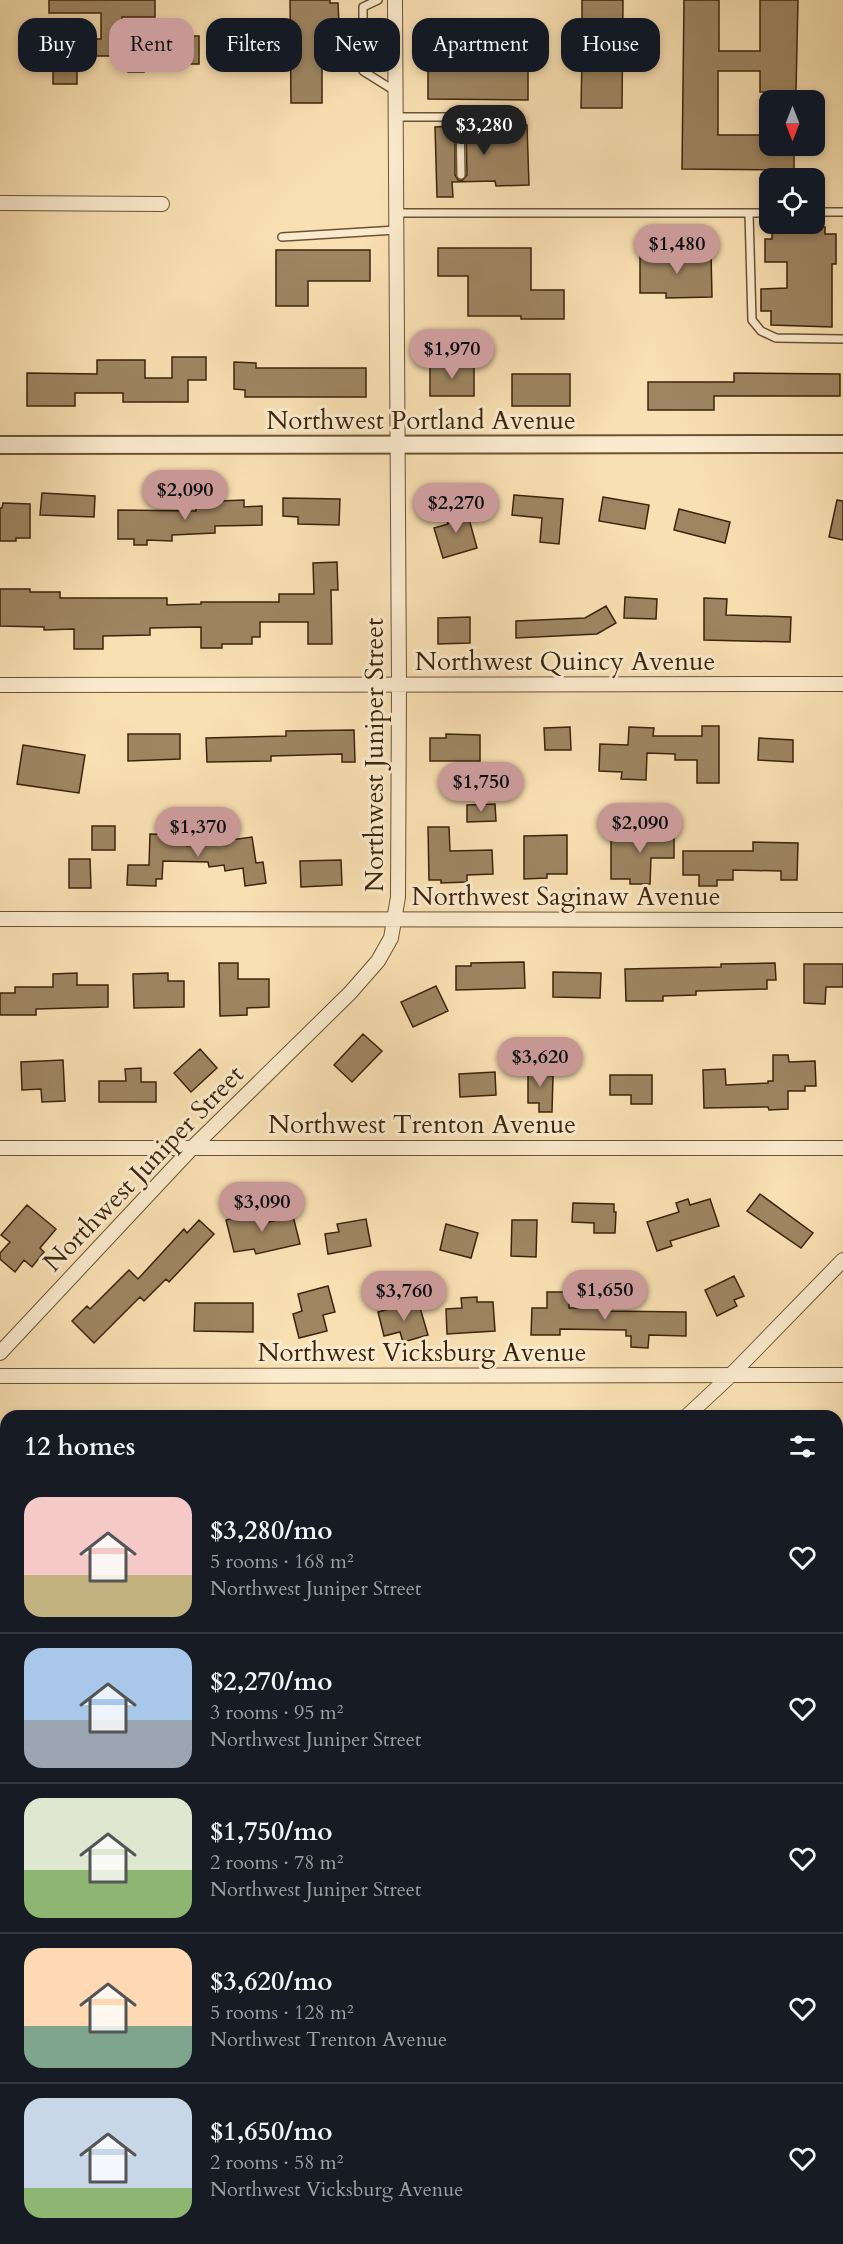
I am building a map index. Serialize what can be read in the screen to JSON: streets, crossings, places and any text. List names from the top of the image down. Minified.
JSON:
{"streets":{"street":["Northwest Portland Avenue","Northwest Quincy Avenue","Northwest Juniper Street","Northwest Saginaw Avenue","Northwest Trenton Avenue","Northwest Vicksburg Avenue"]},"crossings":[["Northwest Portland Avenue","Northwest Juniper Street"],["Northwest Quincy Avenue","Northwest Juniper Street"],["Northwest Juniper Street","Northwest Saginaw Avenue"],["Northwest Juniper Street","Northwest Trenton Avenue"]],"north":"bottom","page":{"chip":["Buy","Rent","Filters","New","Apartment","House"],"price":["$3,280","$1,480","$1,970","$2,090","$2,270","$1,750","$2,090","$1,370","$3,620","$3,090","$1,650","$3,760"],"heading":"12 homes","list":[{"name":"$3,280/mo","note":"5 rooms · 168 m² · Northwest Juniper Street"},{"name":"$2,270/mo","note":"3 rooms · 95 m² · Northwest Juniper Street"},{"name":"$1,750/mo","note":"2 rooms · 78 m² · Northwest Juniper Street"},{"name":"$3,620/mo","note":"5 rooms · 128 m² · Northwest Trenton Avenue"},{"name":"$1,650/mo","note":"2 rooms · 58 m² · Northwest Vicksburg Avenue"}]}}
